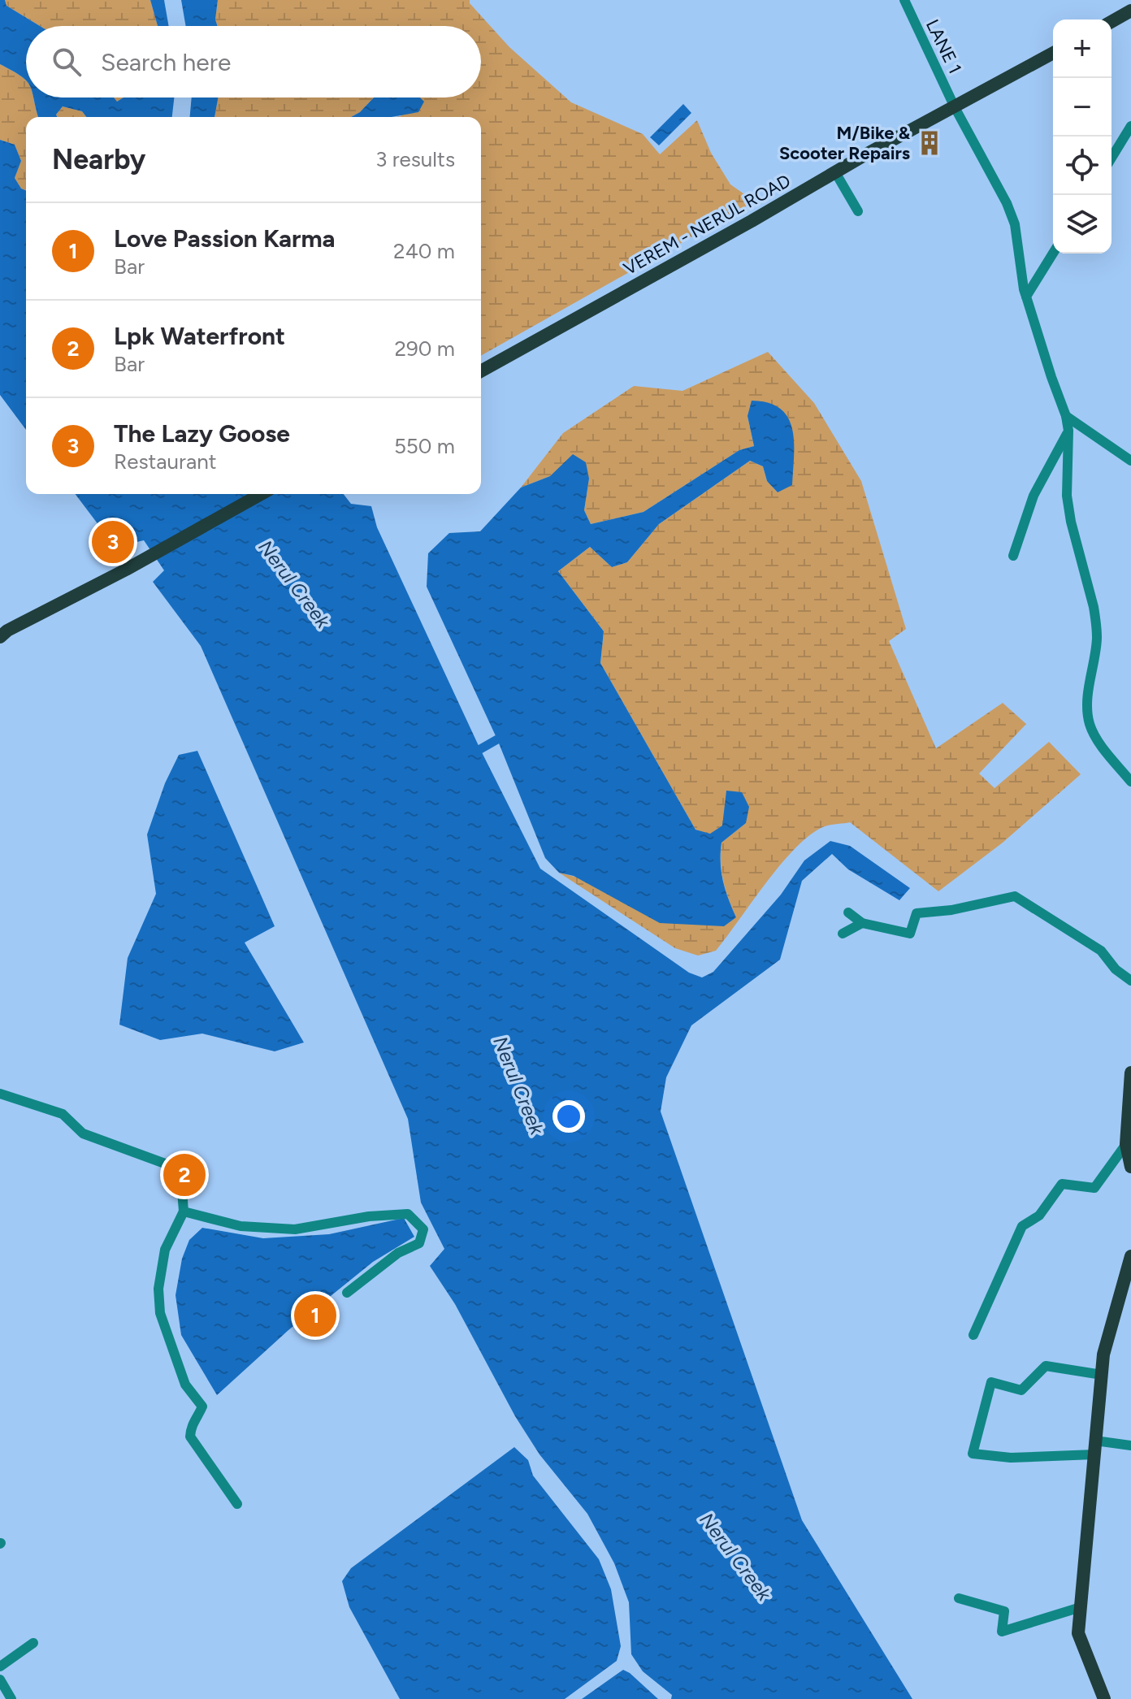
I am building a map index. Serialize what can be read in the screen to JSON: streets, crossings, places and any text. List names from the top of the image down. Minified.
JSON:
{"streets":{"main road":["VEREM - NERUL ROAD"],"street":["LANE 1"]},"crossings":[["LANE 1","VEREM - NERUL ROAD"]],"water":["Nerul Creek"],"places":{"building":["M/Bike & Scooter Repairs"]},"page":{"map_buttons":["+","−"],"search":"Search here","heading":["Nearby","3 results"],"list":[{"mark":"1","name":"Love Passion Karma","note":"Bar","value":"240 m"},{"mark":"2","name":"Lpk Waterfront","note":"Bar","value":"290 m"},{"mark":"3","name":"The Lazy Goose","note":"Restaurant","value":"550 m"}],"pins":["3","2","1"]}}
